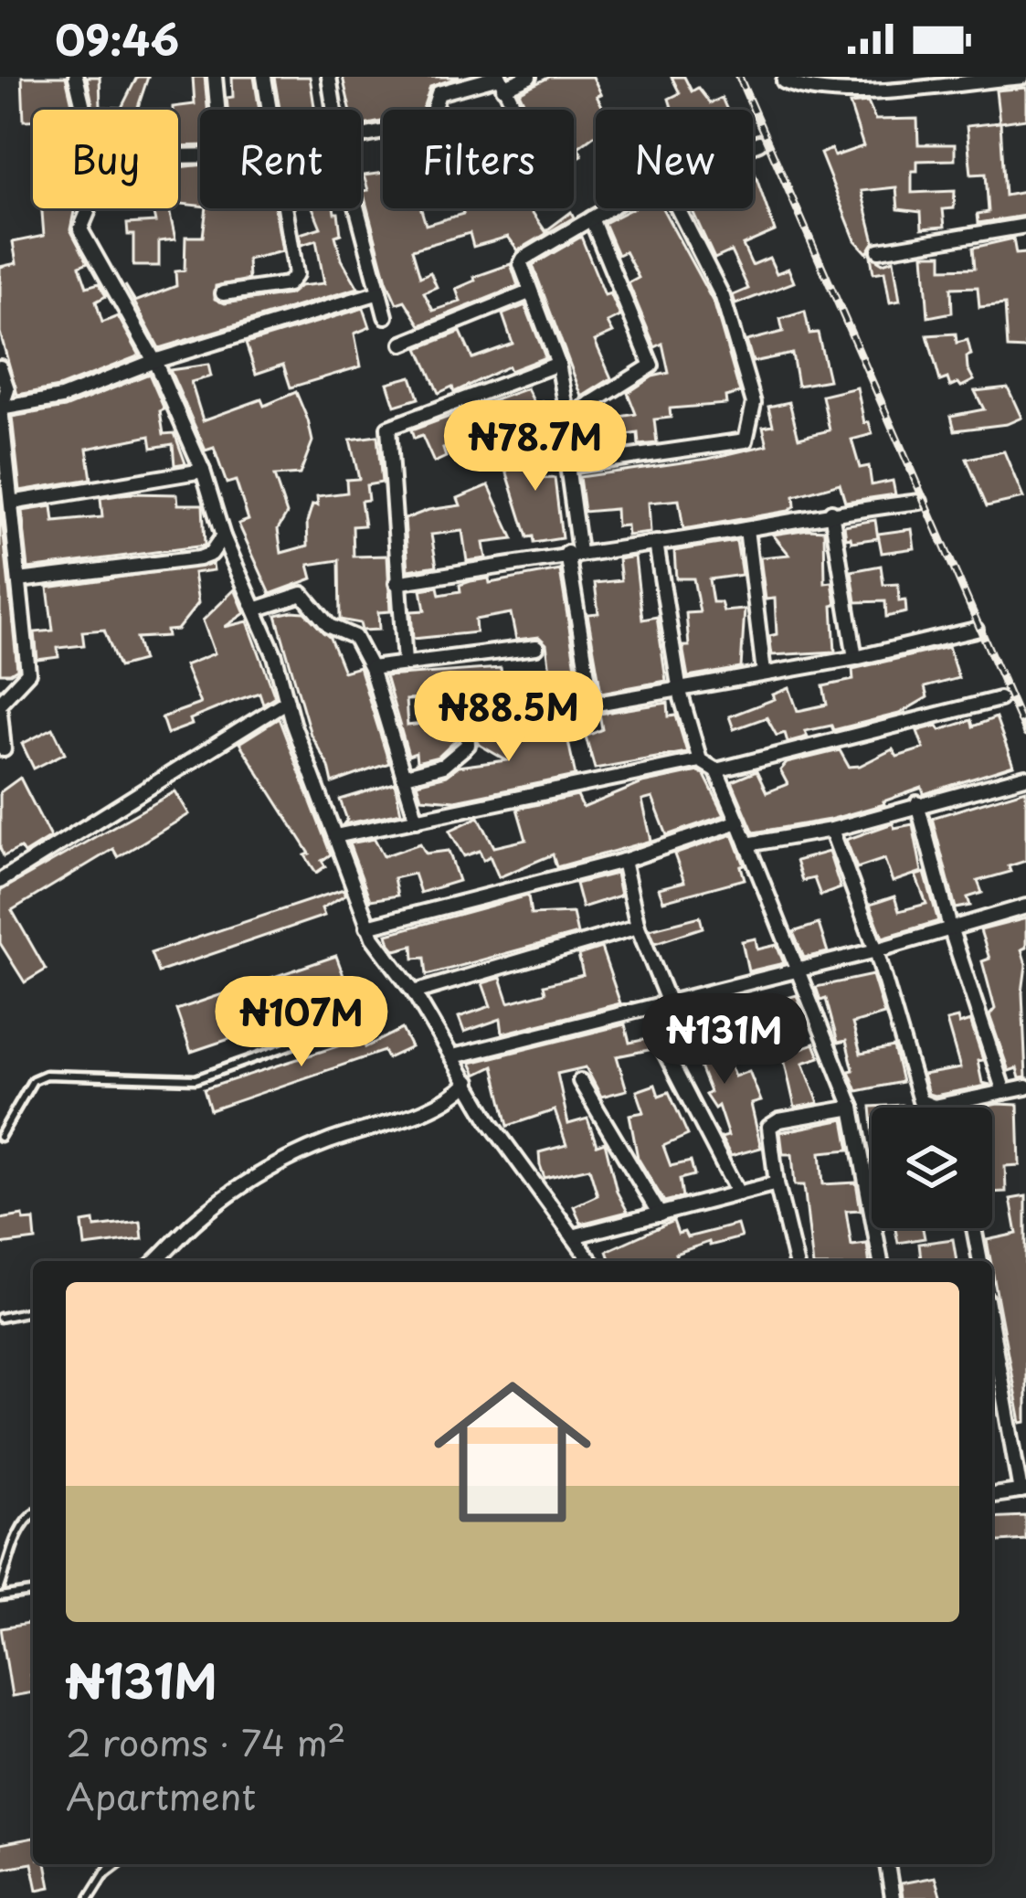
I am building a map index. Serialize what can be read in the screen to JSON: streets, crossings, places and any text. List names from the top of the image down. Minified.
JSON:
{"page":{"status":"09:46","chip":["Buy","Rent","Filters","New"],"price":["₦78.7M","₦88.5M","₦107M","₦131M"],"list":[{"name":"₦131M","note":"2 rooms · 74 m² · Apartment"}]}}
